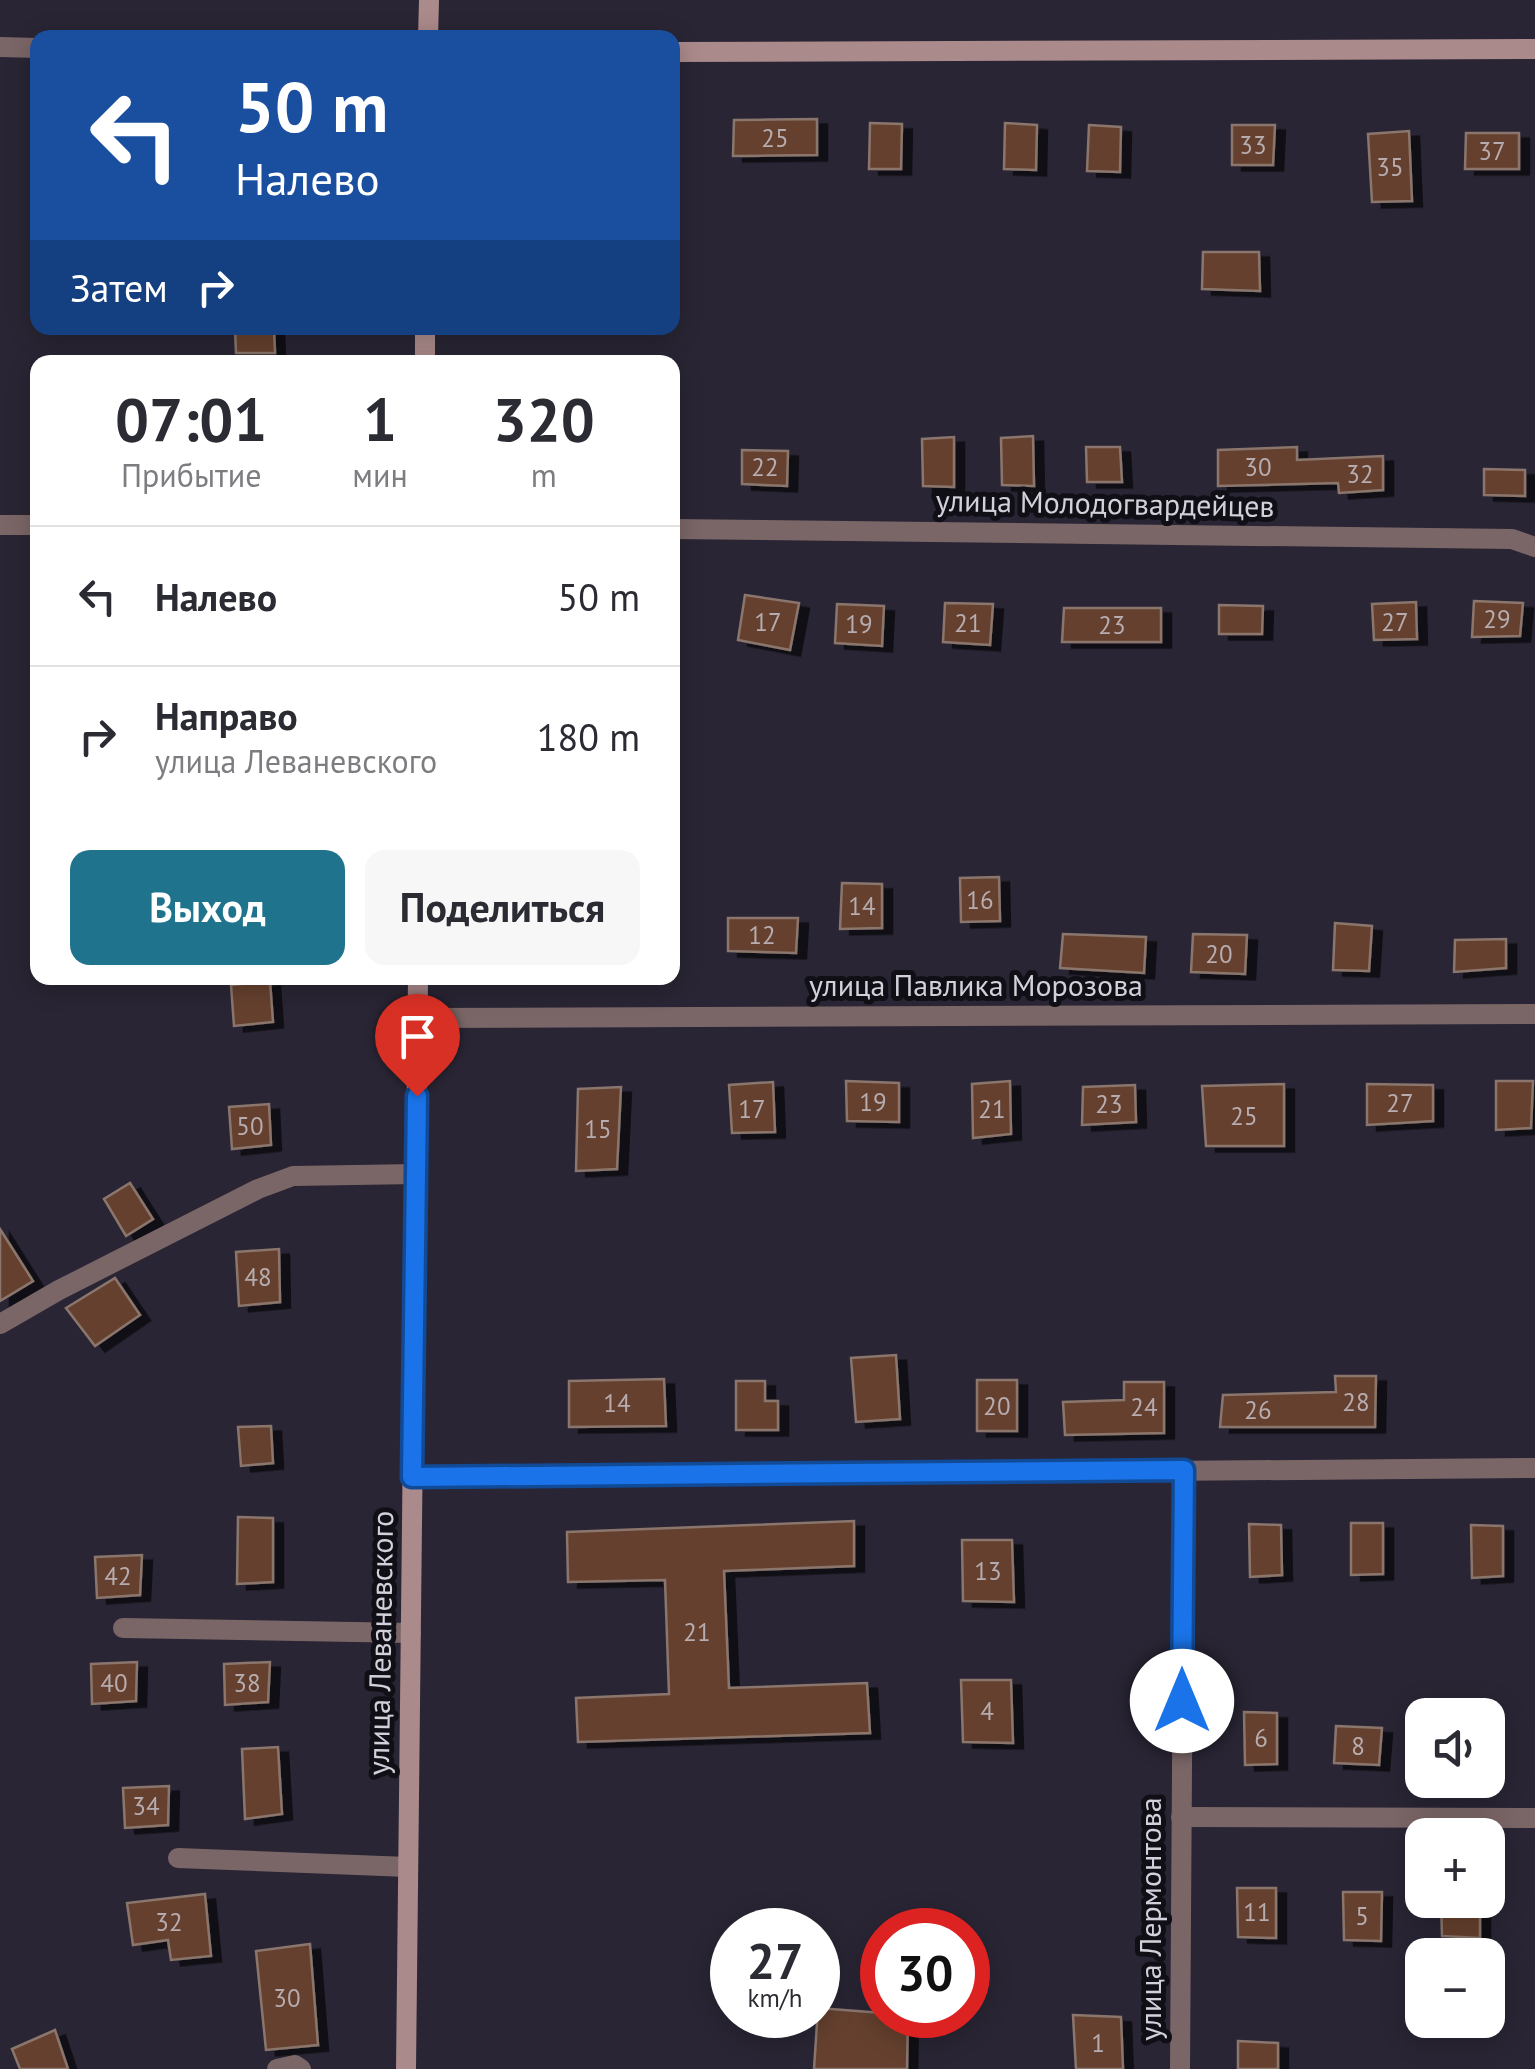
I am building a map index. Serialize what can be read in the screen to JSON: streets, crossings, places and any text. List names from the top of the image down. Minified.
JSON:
{"streets":{"street":["улица Молодогвардейцев","улица Павлика Морозова","улица Леваневского","улица Лермонтова"]},"crossings":[["улица Павлика Морозова","улица Леваневского"]],"house_numbers":["25","33","37","35","22","30","32","29","17","27","21","19","23","16","14","12","20","19","27","23","17","21","25","50","15","48","28","14","20","24","26","13","42","21","40","38","4","6","8","34","11","5","32","30","1"],"page":{"turn":["50 m","Налево"],"then":"Затем","eta":["07:01","Прибытие","1","мин","320","m"],"list":[{"name":"Налево","value":"50 m"},{"name":"Направо","note":"улица Леваневского","value":"180 m"}],"buttons":["Выход","Поделиться"],"map_buttons":["+","−"],"speed":"27 km/h","limit":"30"}}
